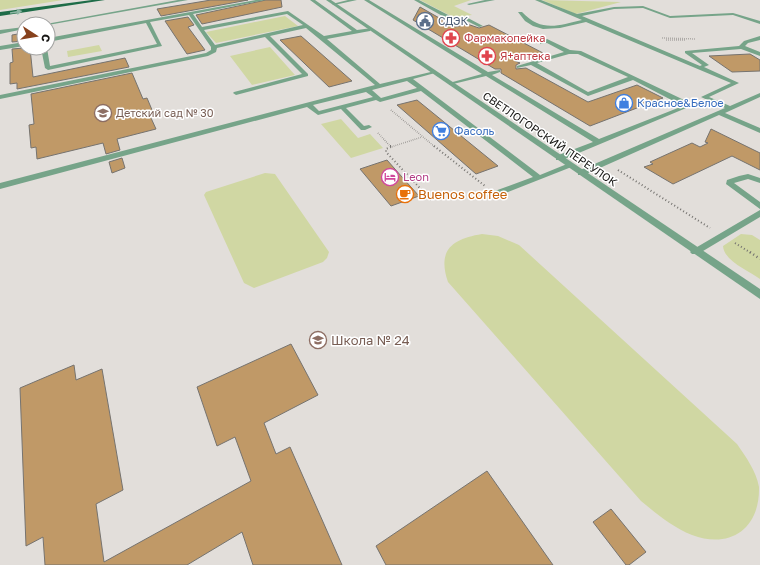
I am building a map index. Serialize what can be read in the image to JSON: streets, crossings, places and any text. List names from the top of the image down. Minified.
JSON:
{"streets":{"street":["СВЕТЛОГОРСКИЙ ПЕРЕУЛОК"]},"places":{"public building":["СДЭК"],"pharmacy":["Фармакопейка","Я+аптека"],"shop":["Красное&Белое"],"school or university":["Детский сад № 30","Школа № 24"],"supermarket":["Фасоль"],"hotel":["Leon"],"cafe":["Buenos coffee"]},"north":"right"}
